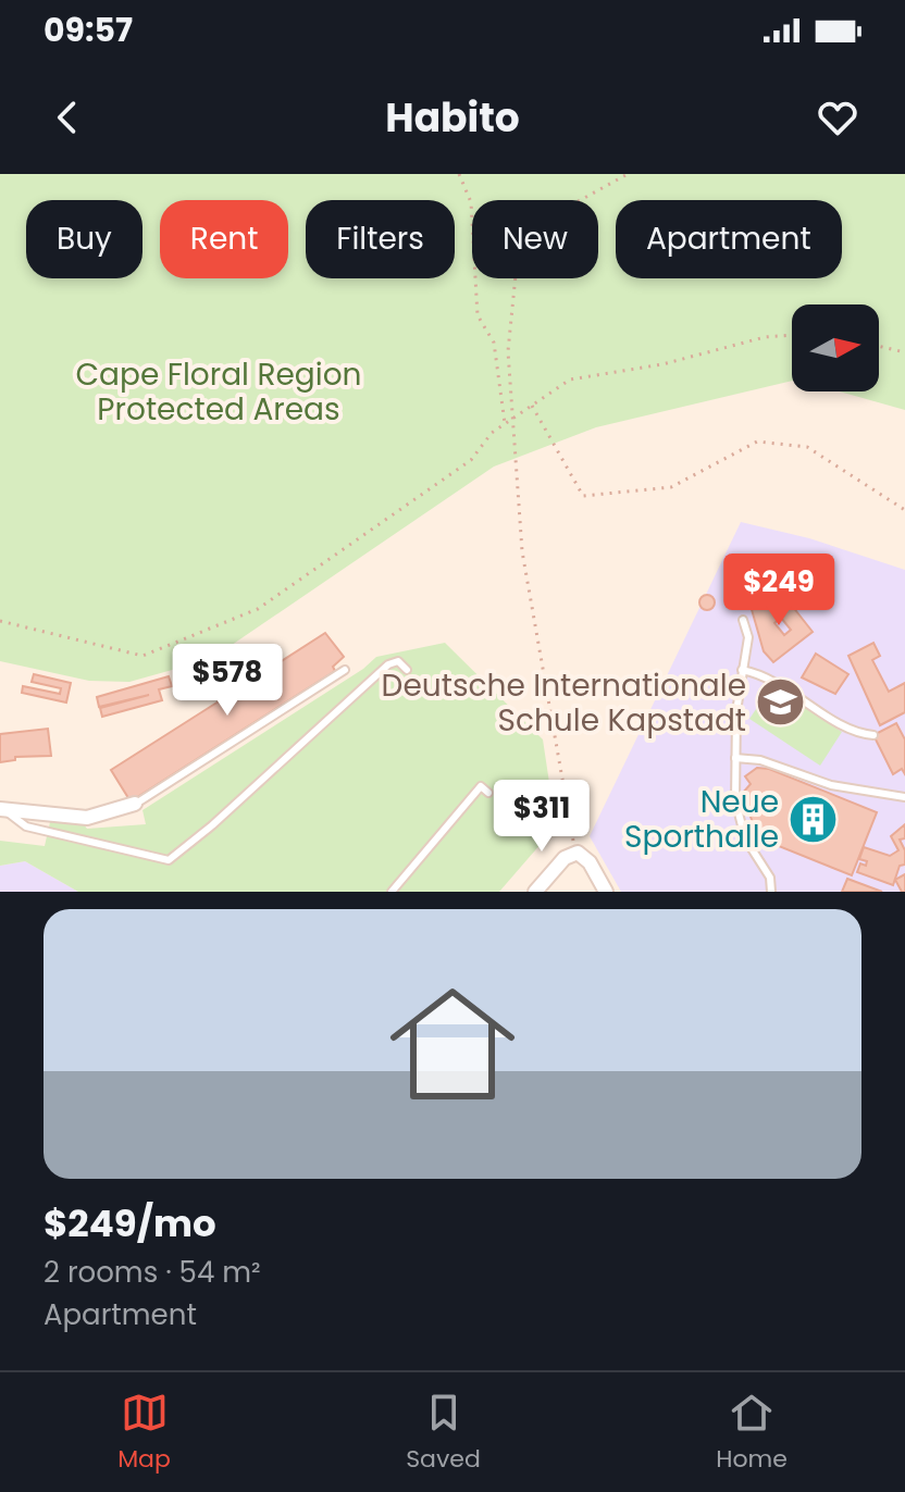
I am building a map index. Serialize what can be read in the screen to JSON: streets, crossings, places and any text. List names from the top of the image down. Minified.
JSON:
{"parks":["Cape Floral Region Protected Areas"],"places":{"school or university":["Deutsche Internationale Schule Kapstadt"],"building":["Neue Sporthalle"]},"north":"right","page":{"status":"09:57","header":"Habito","chip":["Buy","Rent","Filters","New","Apartment"],"price":["$249","$578","$311"],"list":[{"name":"$249/mo","note":"2 rooms · 54 m² · Apartment"}],"tabs":["Map","Saved","Home"]}}
